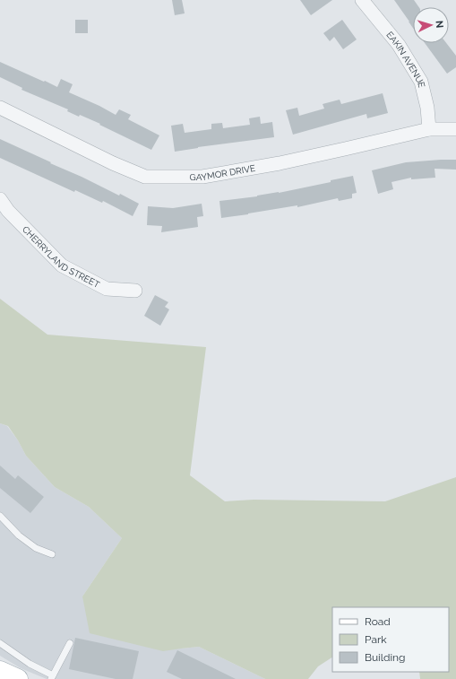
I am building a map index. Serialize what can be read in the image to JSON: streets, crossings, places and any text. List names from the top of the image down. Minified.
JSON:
{"streets":{"street":["EAKIN AVENUE","GAYMOR DRIVE","CHERRYLAND STREET"]},"crossings":[["EAKIN AVENUE","GAYMOR DRIVE"]],"legend":["Road","Park","Building"],"north":"right"}
